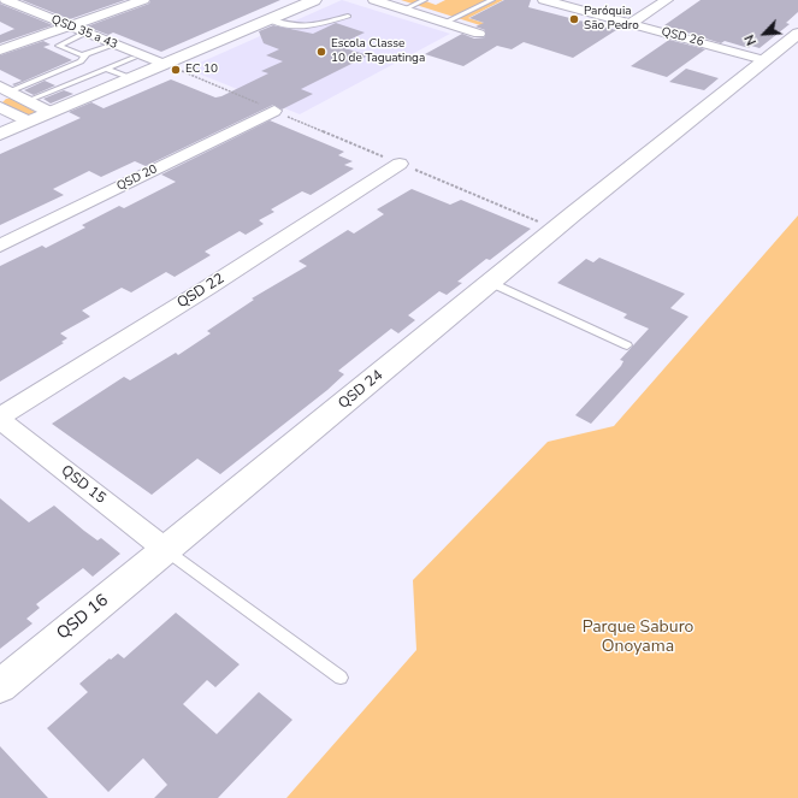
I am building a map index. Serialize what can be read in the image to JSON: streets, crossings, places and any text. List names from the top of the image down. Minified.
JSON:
{"streets":{"street":["QSD 35 a 43","QSD 26","QSD 20","QSD 22","QSD 24","QSD 15","QSD 16"]},"crossings":[["QSD 26","QSD 24"],["QSD 22","QSD 15"],["QSD 24","QSD 15"],["QSD 24","QSD 16"],["QSD 15","QSD 16"]],"parks":["Parque Saburo Onoyama"],"places":["Paróquia São Pedro","Escola Classe 10 de Taguatinga","EC 10"],"north":"bottom left"}
